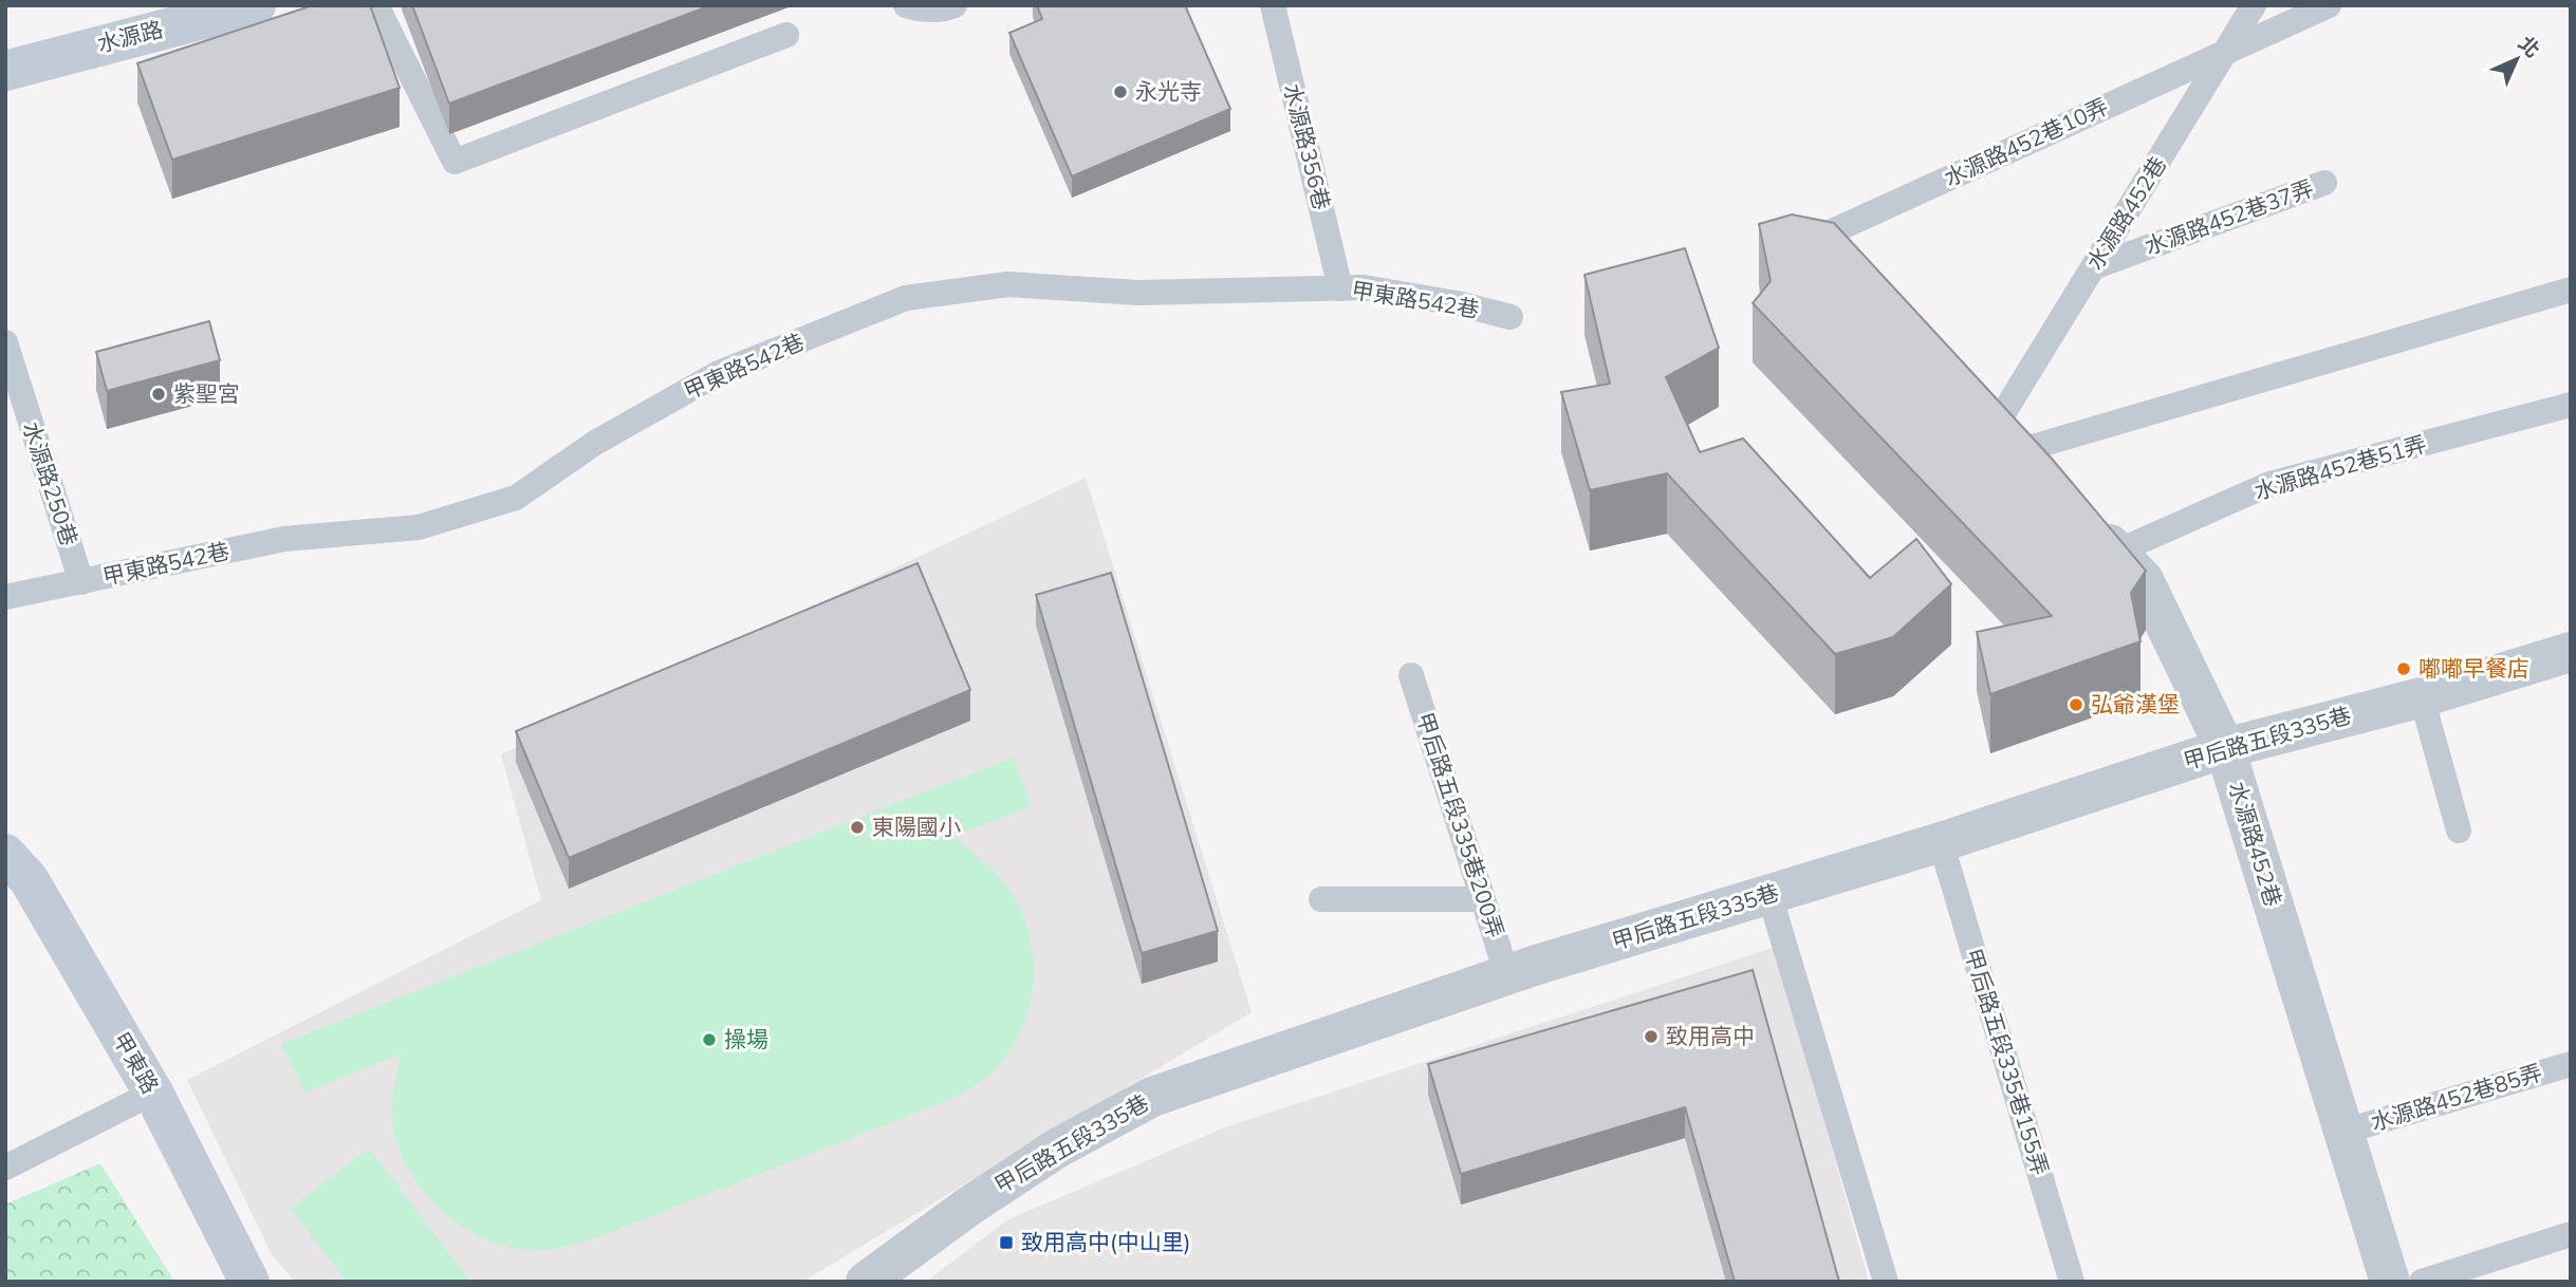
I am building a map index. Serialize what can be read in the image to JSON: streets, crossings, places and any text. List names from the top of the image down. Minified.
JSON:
{"streets":{"street":["水源路","水源路452巷","甲后路五段335巷","甲東路"],"lane":["水源路452巷10弄","水源路356巷","水源路452巷37弄","甲東路542巷","水源路452巷51弄","水源路250巷","甲后路五段335巷200弄","甲后路五段335巷155弄","水源路452巷85弄"]},"crossings":[["水源路452巷10弄","水源路452巷"],["水源路356巷","甲東路542巷"],["水源路452巷","水源路452巷37弄"],["水源路452巷","水源路452巷51弄"],["水源路452巷","甲后路五段335巷"],["水源路452巷","水源路452巷85弄"],["甲東路542巷","水源路250巷"],["甲后路五段335巷","甲后路五段335巷200弄"],["甲后路五段335巷","甲后路五段335巷155弄"]],"places":{"other":["永光寺","紫聖宮","嘟嘟早餐店","弘爺漢堡","東陽國小","致用高中","操場"],"transit":["致用高中(中山里)"]},"north":"top right"}
